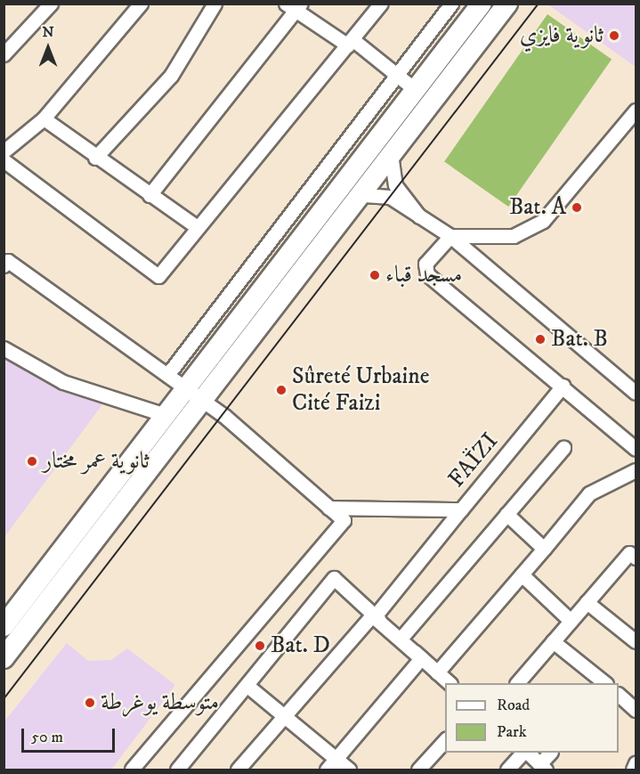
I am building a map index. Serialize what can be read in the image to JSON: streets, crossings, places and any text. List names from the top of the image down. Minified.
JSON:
{"streets":{"street":["FAÏZI"]},"places":["ثانوية فايزي","Bat. A","مسجد قباء","Bat. B","Sûreté Urbaine Cité Faizi","ثانوية عمر مختار","Bat. D","متوسطة يوغرطة"],"legend":["Road","Park"],"scale_bar":"50 m","north":"top"}
